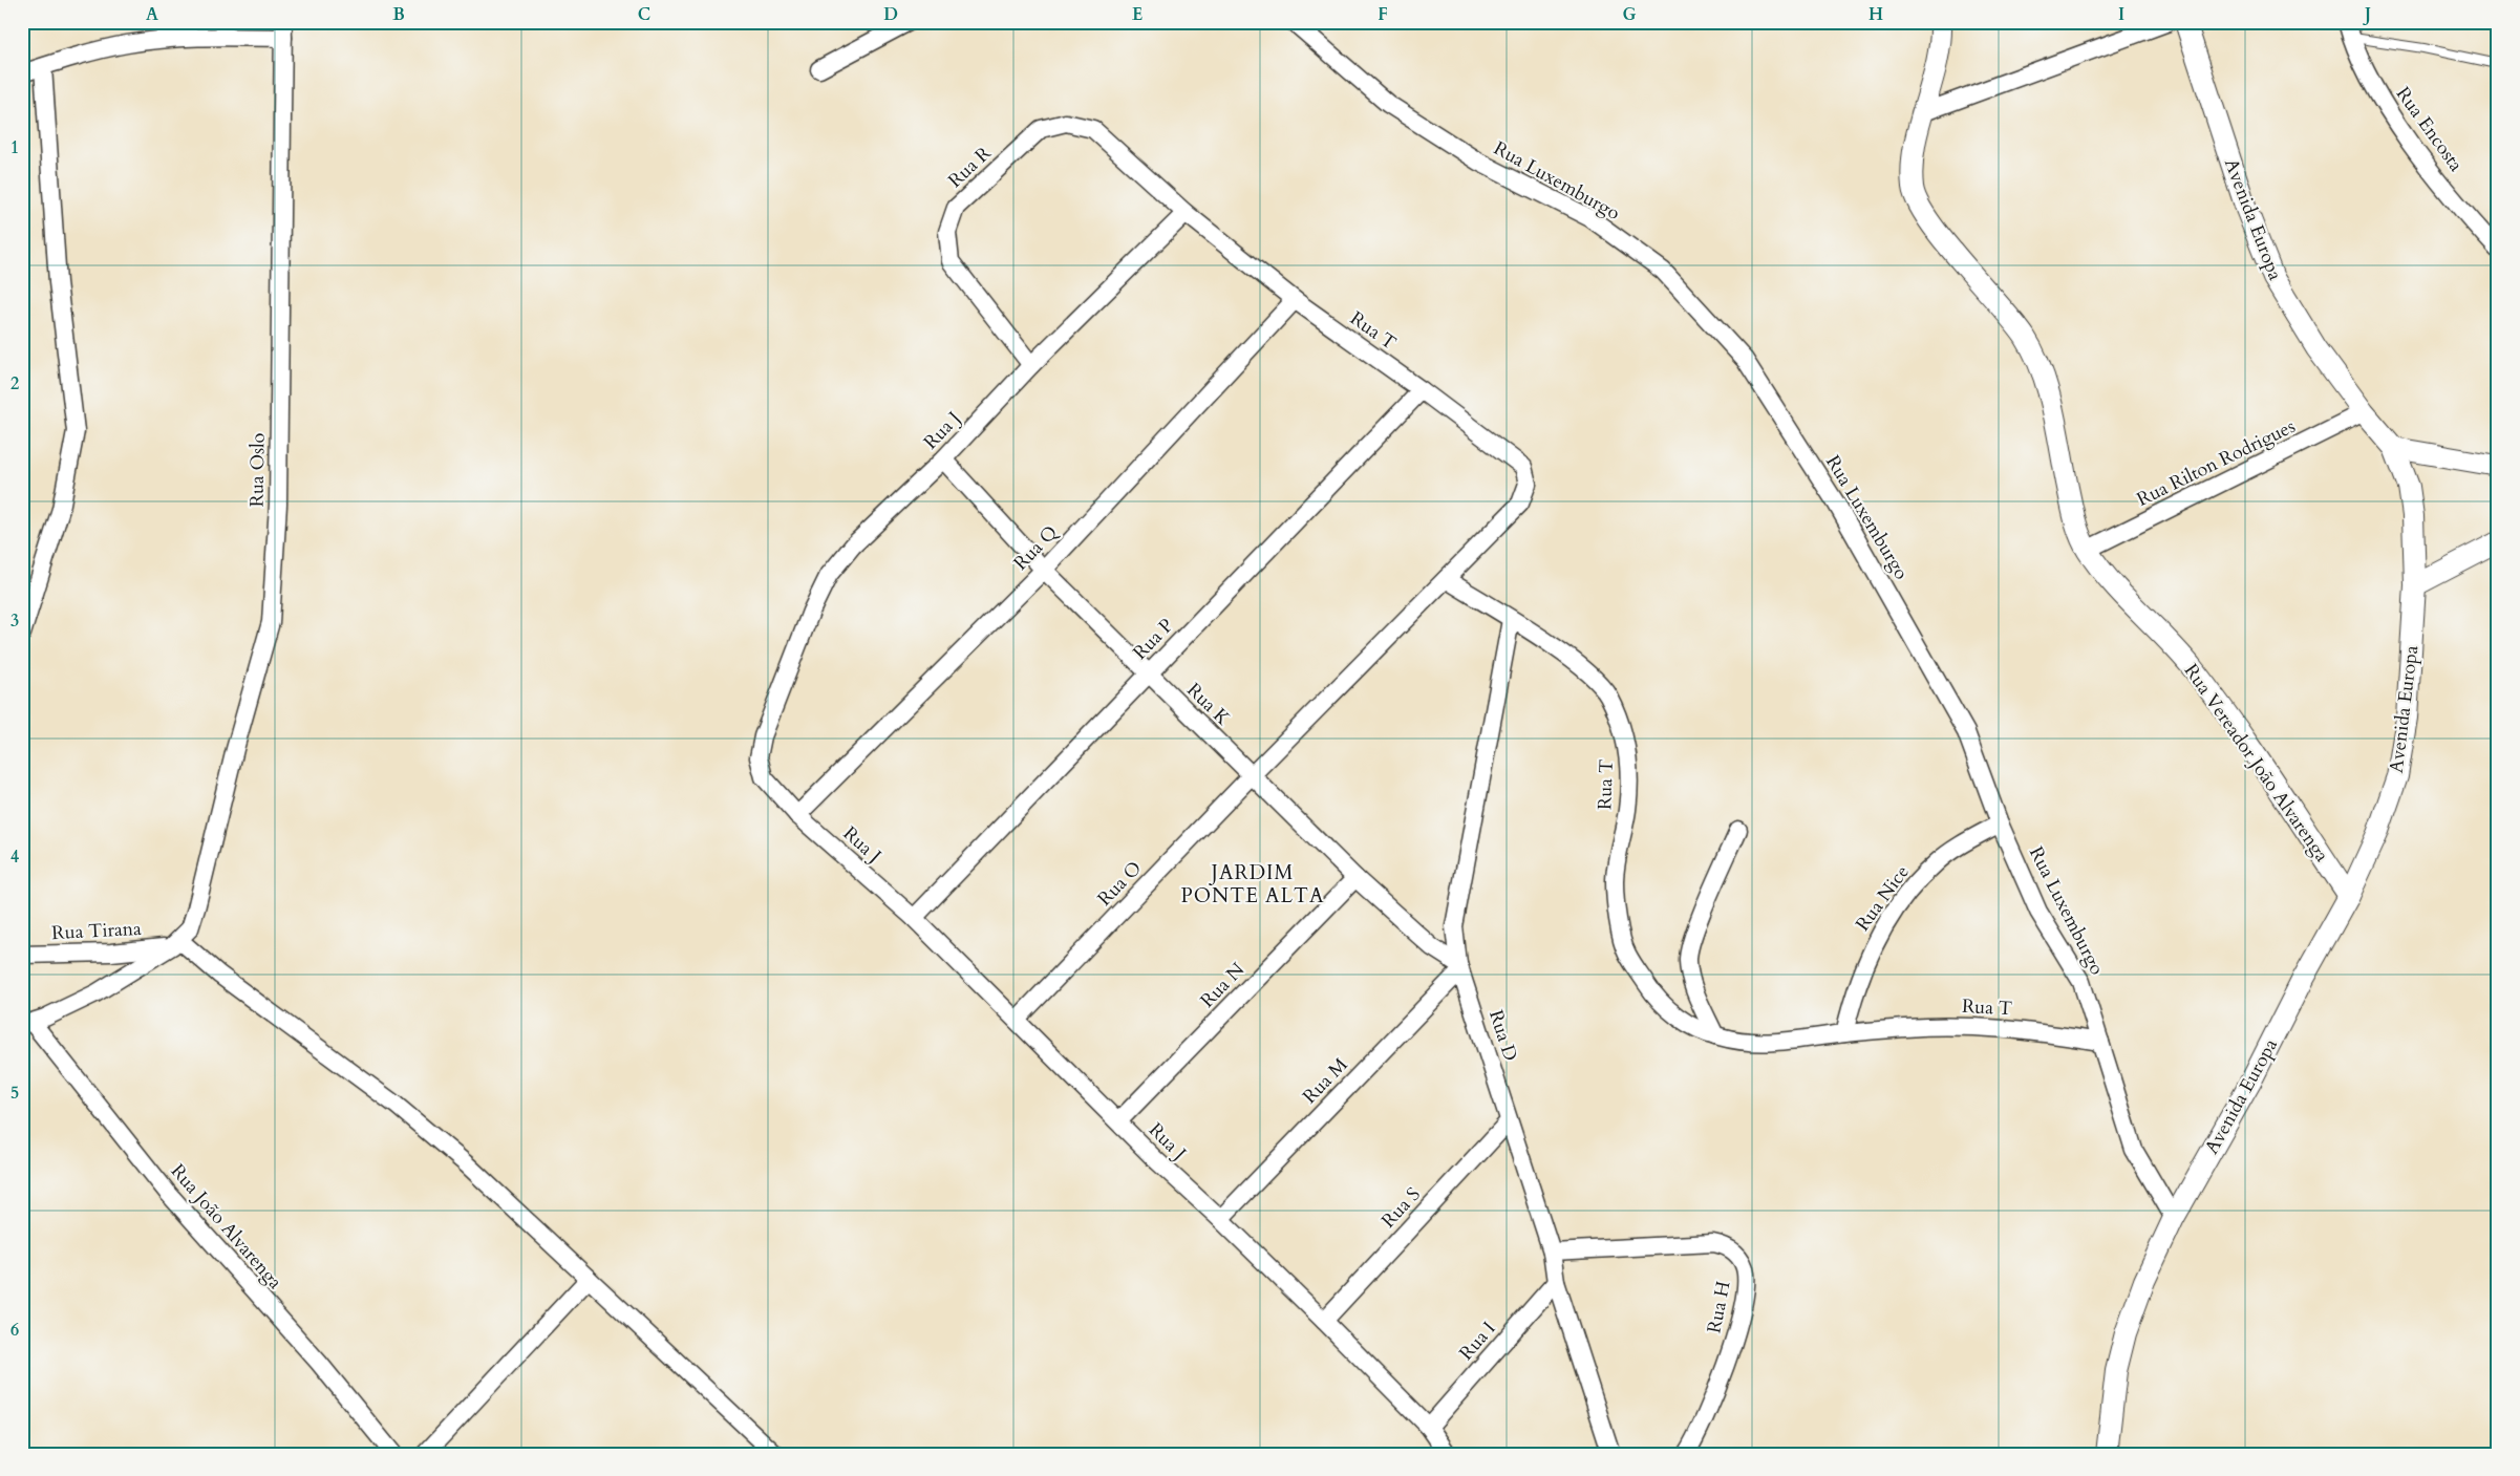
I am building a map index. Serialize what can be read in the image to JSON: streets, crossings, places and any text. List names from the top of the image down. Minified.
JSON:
{"streets":{"street":["Rua Encosta","Rua R","Rua Luxemburgo","Avenida Europa","Rua T","Rua J","Rua Rilton Rodrigues","Rua Oslo","Rua Q","Rua P","Rua K","Rua Vereador João Alvarenga","Rua O","Rua Nice","Rua Tirana","Rua N","Rua D","Rua M","Rua S","Rua João Alvarenga","Rua H","Rua I"]},"crossings":[["Rua R","Rua T"],["Rua R","Rua J"],["Rua Luxemburgo","Avenida Europa"],["Rua Luxemburgo","Rua T"],["Rua Luxemburgo","Rua Nice"],["Avenida Europa","Rua Rilton Rodrigues"],["Avenida Europa","Rua Vereador João Alvarenga"],["Rua T","Rua J"],["Rua T","Rua Q"],["Rua T","Rua P"],["Rua T","Rua K"],["Rua T","Rua O"],["Rua T","Rua Nice"],["Rua T","Rua D"],["Rua J","Rua Q"],["Rua J","Rua P"],["Rua J","Rua K"],["Rua J","Rua O"],["Rua J","Rua N"],["Rua J","Rua M"],["Rua J","Rua S"],["Rua J","Rua I"],["Rua Rilton Rodrigues","Rua Vereador João Alvarenga"],["Rua Oslo","Rua Tirana"],["Rua Q","Rua K"],["Rua P","Rua K"],["Rua K","Rua O"],["Rua K","Rua N"],["Rua K","Rua D"],["Rua K","Rua M"],["Rua D","Rua M"],["Rua D","Rua S"],["Rua D","Rua H"],["Rua D","Rua I"]],"districts":["JARDIM PONTE ALTA"],"grid":{"columns":["A","B","C","D","E","F","G","H","I","J"],"rows":["1","2","3","4","5","6"]}}
